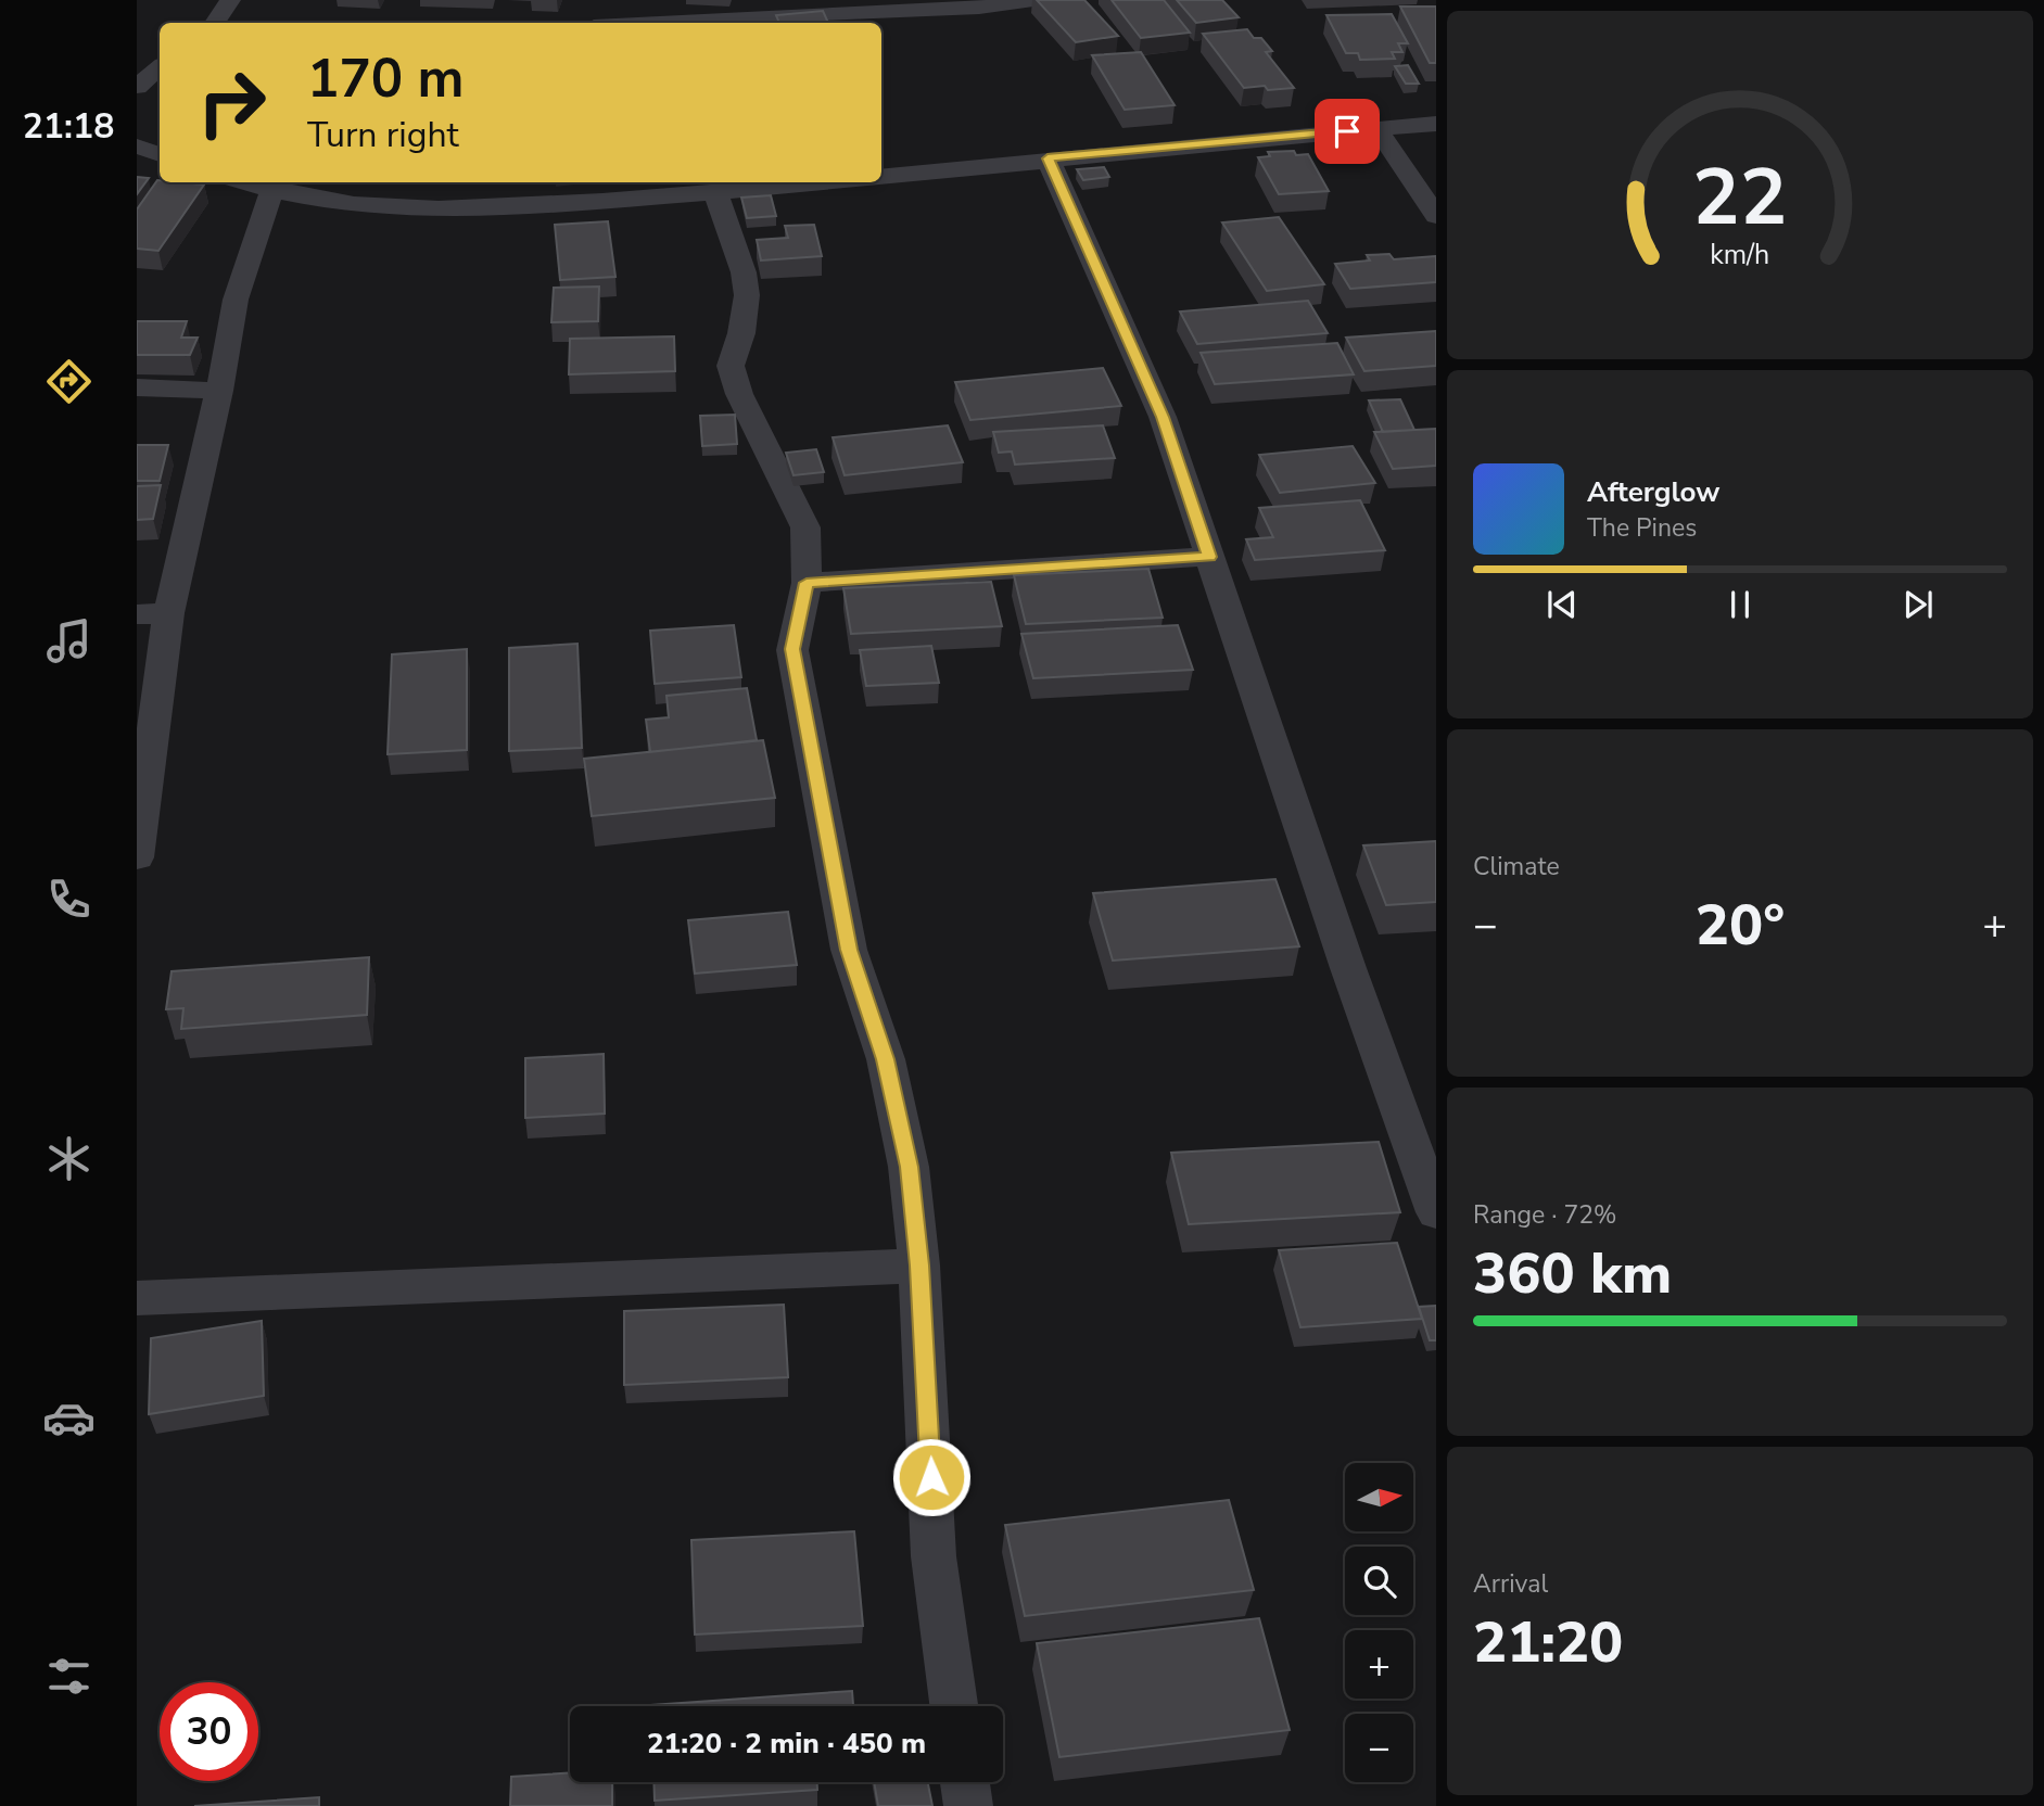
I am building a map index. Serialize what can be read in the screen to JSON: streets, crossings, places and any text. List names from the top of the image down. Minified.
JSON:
{"north":"right","page":{"tabs":"21:18","turn":["170 m","Turn right"],"song":["Afterglow","The Pines"],"tile":["Climate",["Range · 72%","360 km"],["Arrival","21:20"]],"heat":["−","20°","+"],"map_buttons":["+","−"],"limit":"30","trip":"21:20 · 2 min · 450 m","gauge":["22","km/h"]}}
